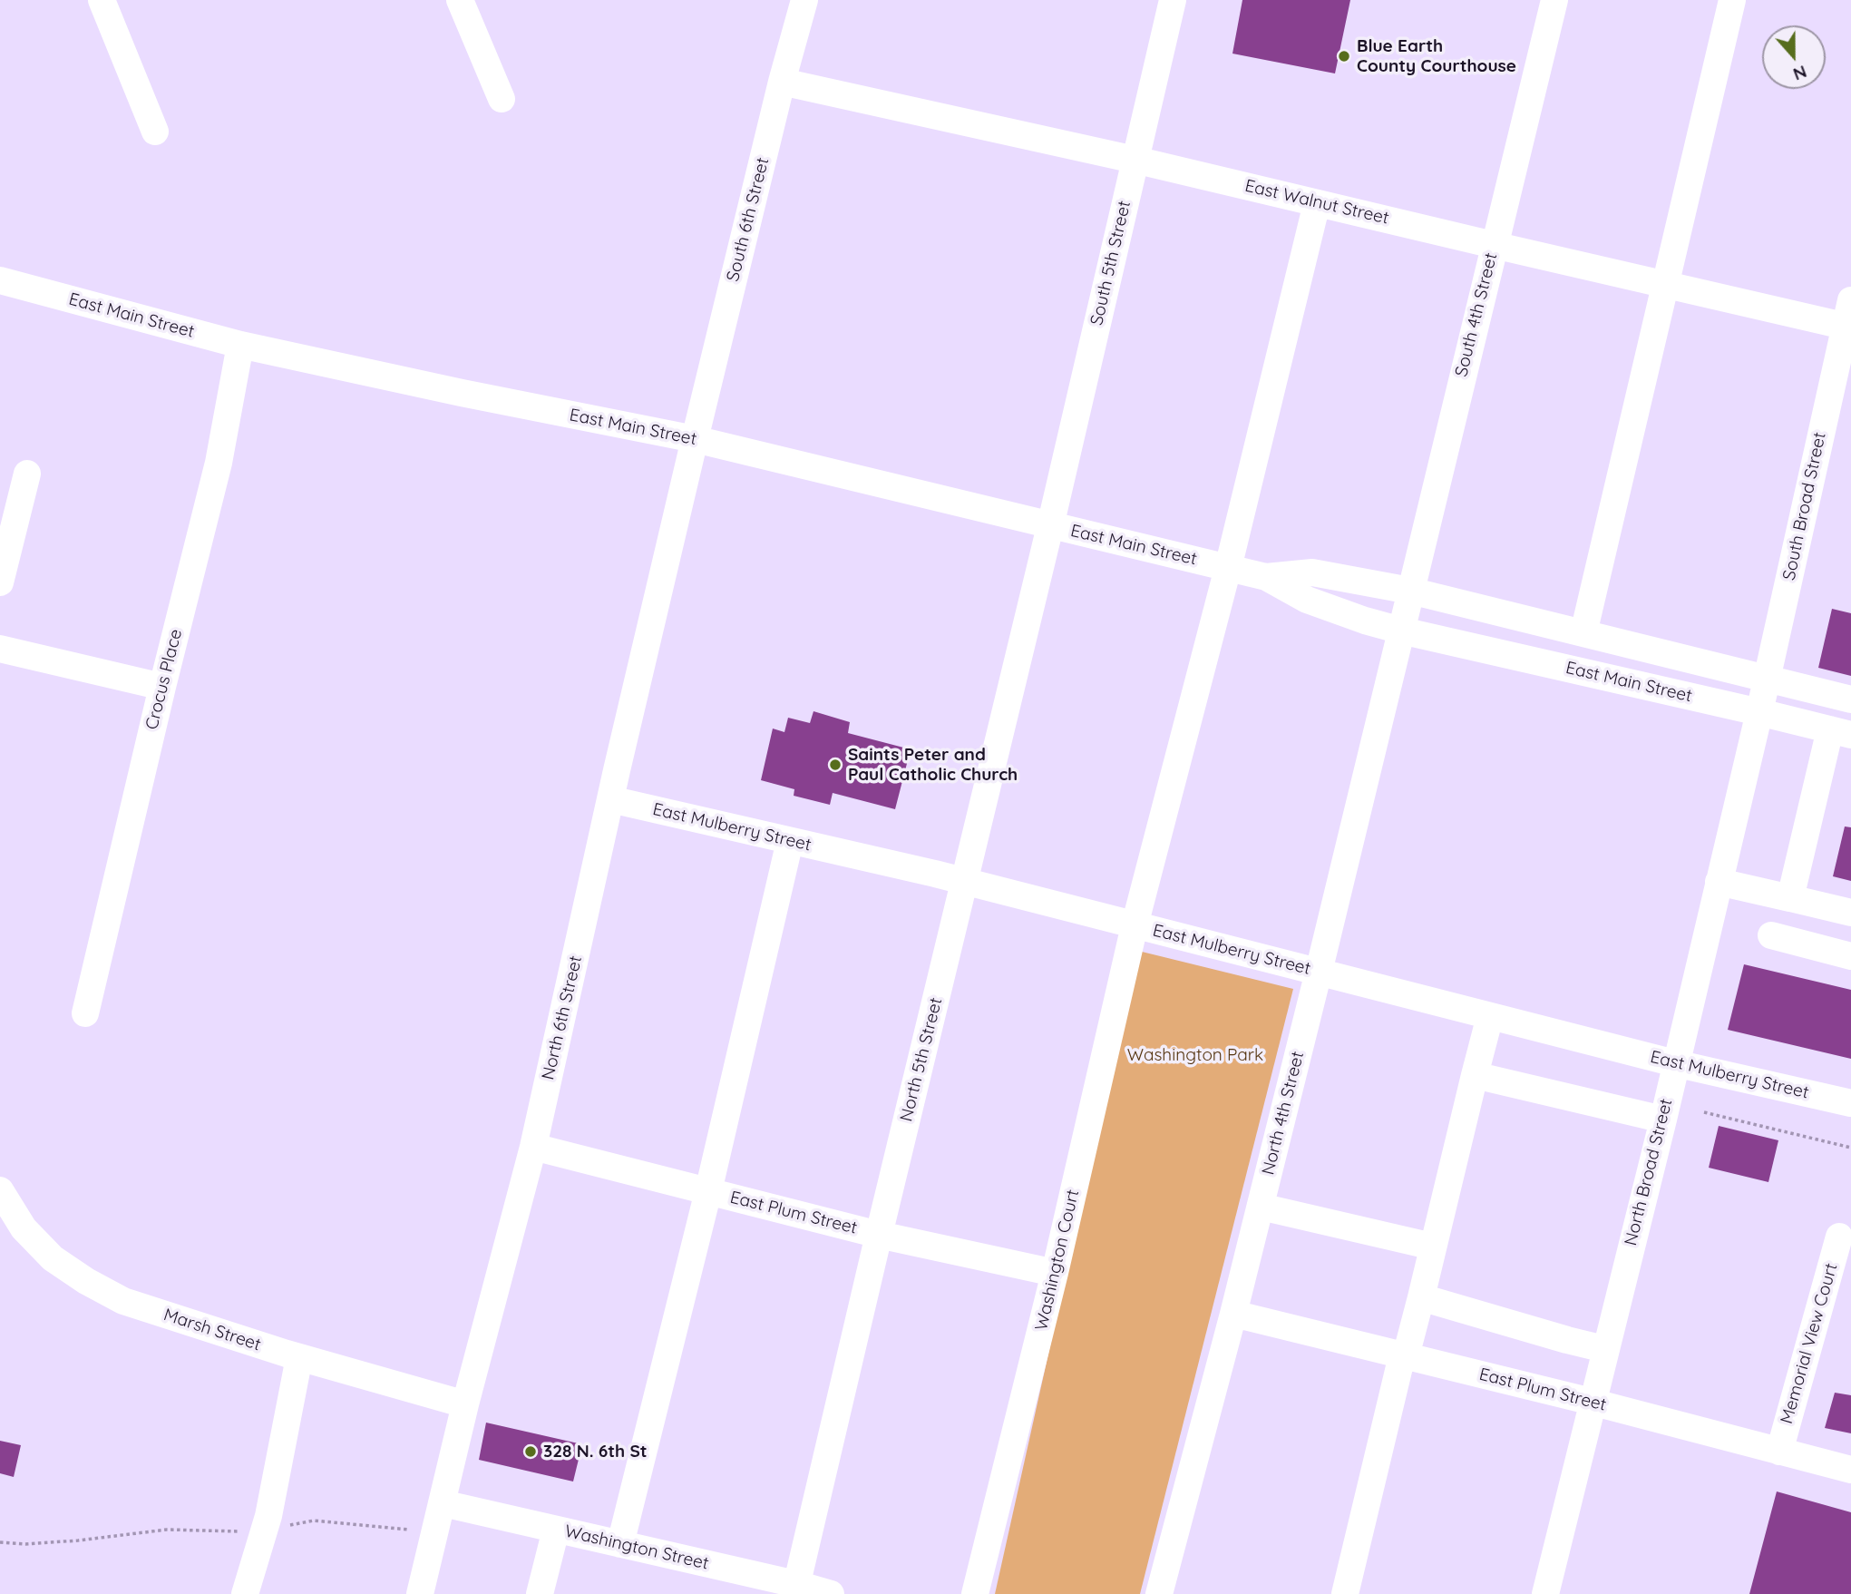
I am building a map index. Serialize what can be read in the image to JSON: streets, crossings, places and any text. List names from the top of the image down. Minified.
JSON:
{"streets":{"street":["East Walnut Street","South 6th Street","South 5th Street","South 4th Street","East Main Street","South Broad Street","Crocus Place","East Mulberry Street","North 6th Street","North 5th Street","North 4th Street","North Broad Street","East Plum Street","Washington Court","Marsh Street","Memorial View Court","Washington Street"]},"crossings":[["East Walnut Street","South 6th Street"],["East Walnut Street","South 5th Street"],["East Walnut Street","South 4th Street"],["East Walnut Street","South Broad Street"],["East Walnut Street","Washington Court"],["South 6th Street","East Main Street"],["South 6th Street","North 6th Street"],["South 5th Street","East Main Street"],["South 5th Street","North 5th Street"],["South 4th Street","East Main Street"],["South 4th Street","North 4th Street"],["East Main Street","South Broad Street"],["East Main Street","Crocus Place"],["East Main Street","North 6th Street"],["East Main Street","North 5th Street"],["East Main Street","North 4th Street"],["East Main Street","North Broad Street"],["East Main Street","Washington Court"],["South Broad Street","North Broad Street"],["East Mulberry Street","North 6th Street"],["East Mulberry Street","North 5th Street"],["East Mulberry Street","North 4th Street"],["East Mulberry Street","North Broad Street"],["East Mulberry Street","Washington Court"],["North 6th Street","East Plum Street"],["North 6th Street","Marsh Street"],["North 6th Street","Washington Street"],["North 5th Street","East Plum Street"],["North 5th Street","Washington Street"],["North 4th Street","East Plum Street"],["North Broad Street","East Plum Street"],["East Plum Street","Washington Court"],["East Plum Street","Memorial View Court"]],"parks":["Washington Park"],"places":["Blue Earth County Courthouse","Saints Peter and Paul Catholic Church","328 N. 6th St"],"north":"bottom"}
